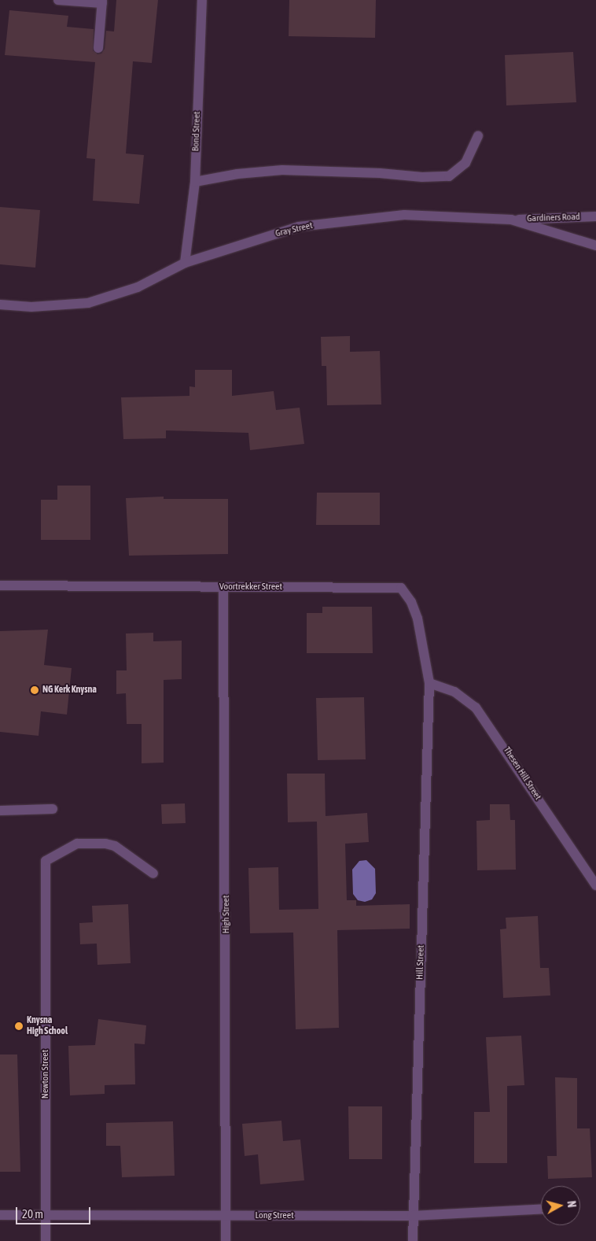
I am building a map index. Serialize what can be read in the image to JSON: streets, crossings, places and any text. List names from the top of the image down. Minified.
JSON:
{"streets":{"street":["Bond Street","Gardiners Road","Gray Street","Voortrekker Street","Thesen Hill Street","High Street","Hill Street","Newton Street","Long Street"]},"crossings":[["Bond Street","Gray Street"],["Gardiners Road","Gray Street"],["Voortrekker Street","Thesen Hill Street"],["Voortrekker Street","High Street"],["Voortrekker Street","Hill Street"],["Thesen Hill Street","Hill Street"],["High Street","Long Street"],["Hill Street","Long Street"],["Newton Street","Long Street"]],"places":["NG Kerk Knysna","Knysna High School"],"scale_bar":"20 m","north":"right"}
